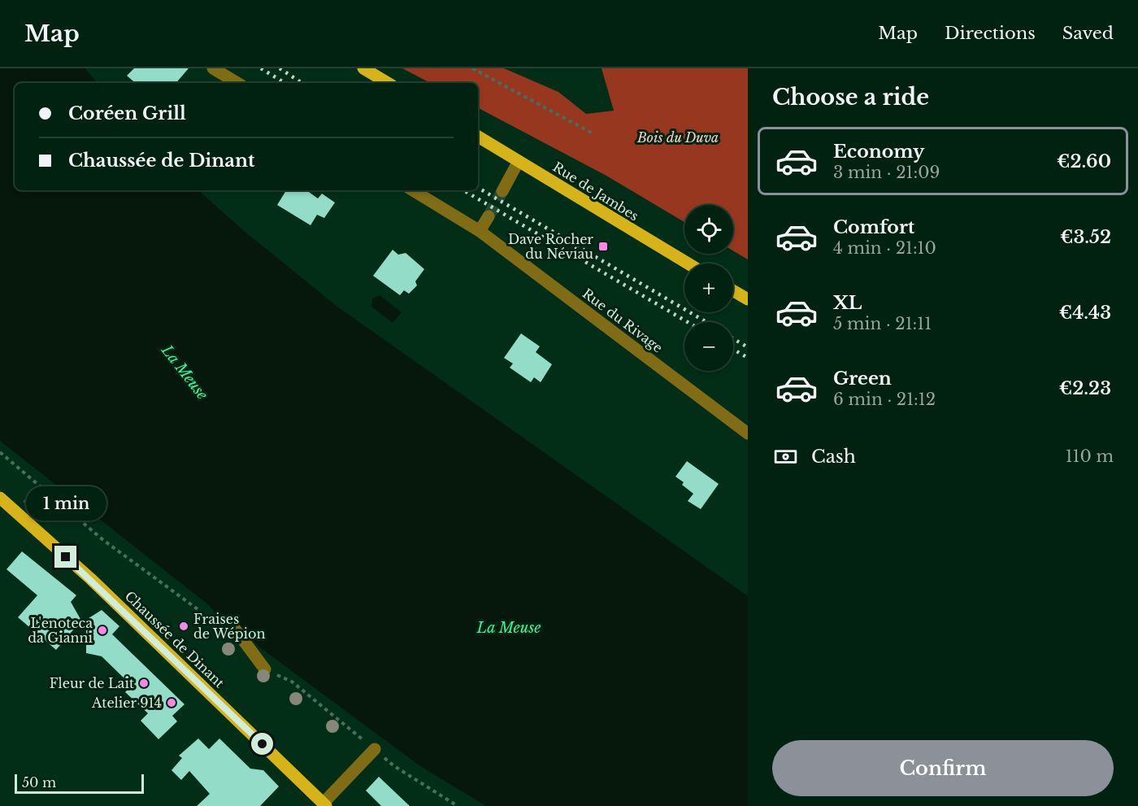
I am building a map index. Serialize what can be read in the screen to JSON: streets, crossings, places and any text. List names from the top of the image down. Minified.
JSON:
{"streets":{"main road":["Rue de Jambes","Chaussée de Dinant"],"street":["Rue du Rivage"]},"water":["La Meuse"],"parks":["Bois du Duva"],"places":{"transit":["Dave Rocher du Néviau"],"other":["Fraises de Wépion","L'enoteca da Gianni","Fleur de Lait","Atelier 914"]},"scale_bar":"50 m","page":{"header":"Map","nav":["Map","Directions","Saved"],"heading":"Choose a ride","banner":["Coréen Grill","Chaussée de Dinant"],"list":[{"name":"Economy","note":"3 min · 21:09","value":"€2.60"},{"name":"Comfort","note":"4 min · 21:10","value":"€3.52"},{"name":"XL","note":"5 min · 21:11","value":"€4.43"},{"name":"Green","note":"6 min · 21:12","value":"€2.23"}],"map_buttons":["+","−"],"pay":["Cash","110 m"],"bubble":"1 min","buttons":"Confirm","scale":"50 m"}}
